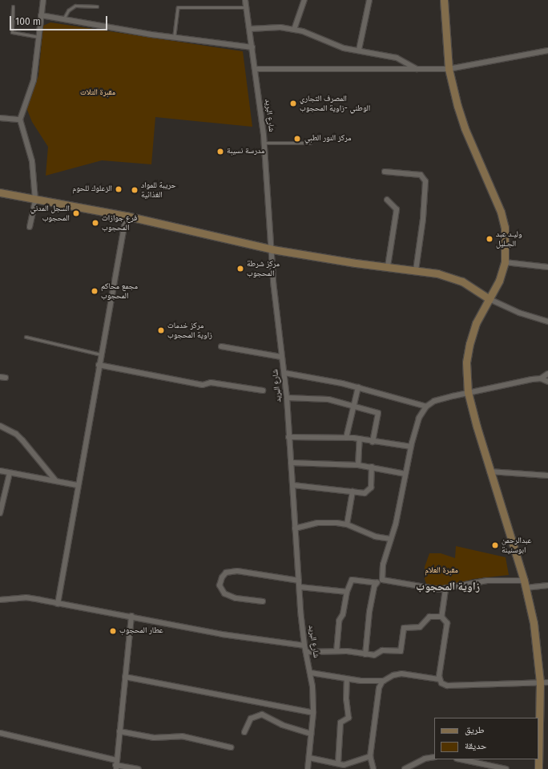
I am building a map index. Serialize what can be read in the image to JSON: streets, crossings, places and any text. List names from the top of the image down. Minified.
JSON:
{"streets":{"street":["شارع البريد"]},"districts":["زاوية المحجوب"],"parks":["مقبرة التلات","مقبرة العلام"],"places":["المصرف التجاري الوطني -زاوية المحجوب","مركز النور الطبي","مدرسة نسيبة","الزعلوك للحوم","حريبة للمواد الغذائية","السجل المدني المحجوب","فرع جوازات المحجوب","وليـد عبد الجـليل","مركز شرطة المحجوب","مجمع محاكم المحجوب","مركز خدمات زاوية المحجوب","عبدالرحمن ابوسنينة","عطار المحجوب"],"legend":["طريق","حديقة"],"scale_bar":"100 m"}
